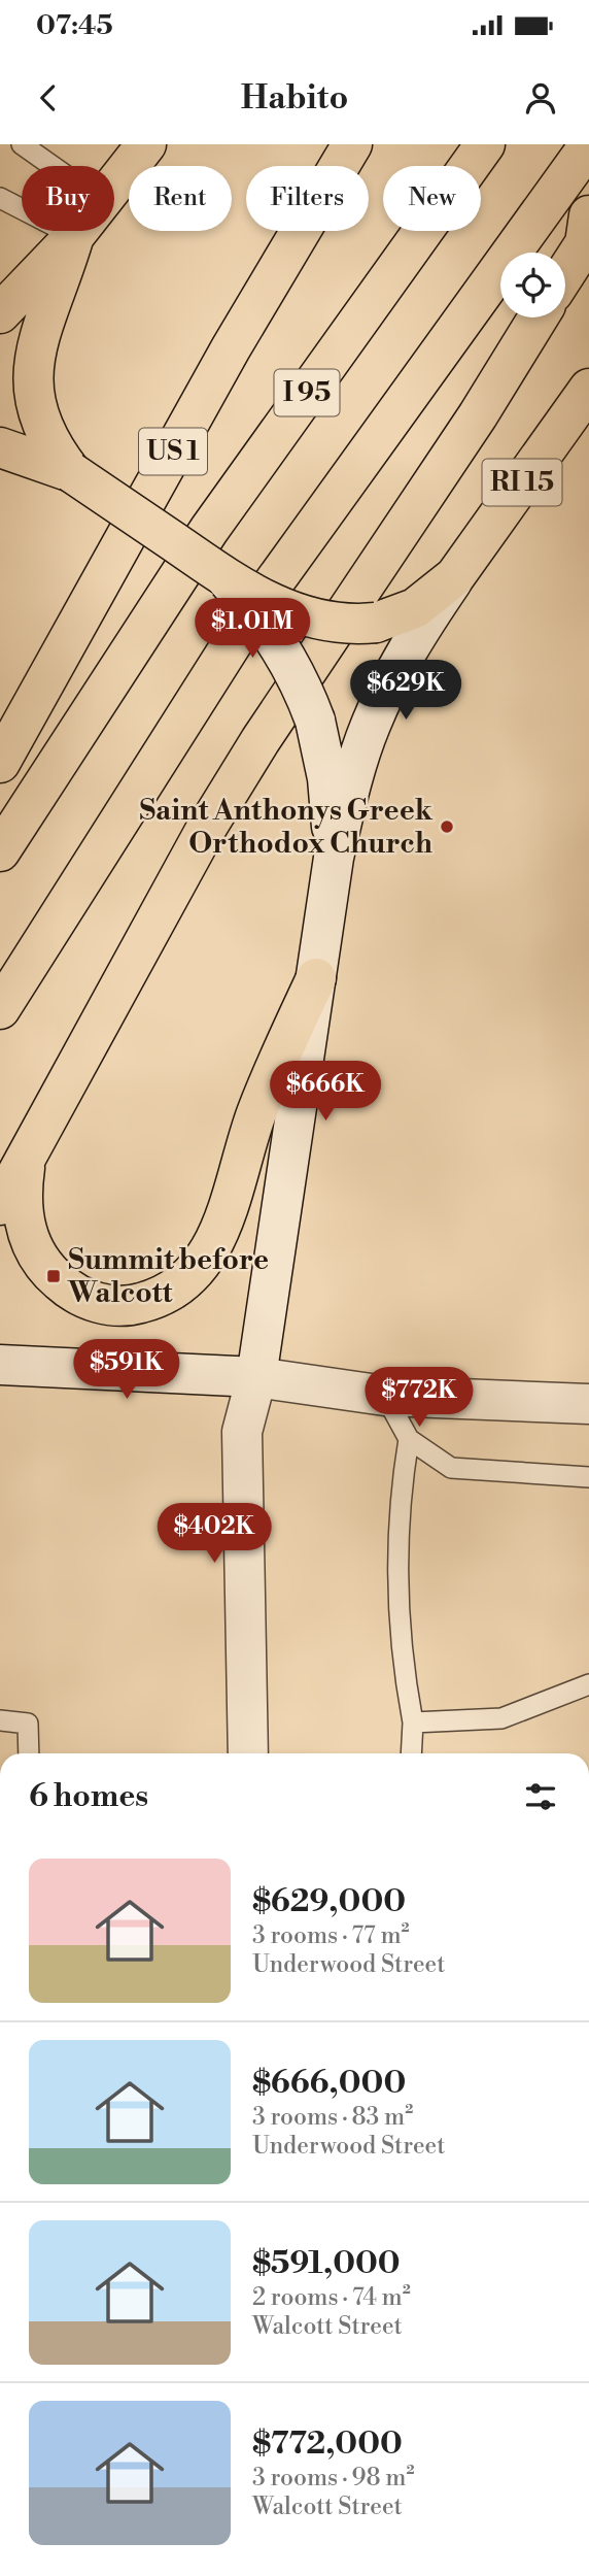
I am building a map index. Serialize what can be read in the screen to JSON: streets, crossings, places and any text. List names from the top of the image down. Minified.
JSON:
{"streets":{"main road":["I 95","US 1","RI 15"]},"places":{"other":["Saint Anthonys Greek Orthodox Church"],"transit":["Summit before Walcott"]},"page":{"status":"07:45","header":"Habito","chip":["Buy","Rent","Filters","New"],"price":["$1.01M","$629K","$666K","$591K","$772K","$402K"],"heading":"6 homes","list":[{"name":"$629,000","note":"3 rooms · 77 m² · Underwood Street"},{"name":"$666,000","note":"3 rooms · 83 m² · Underwood Street"},{"name":"$591,000","note":"2 rooms · 74 m² · Walcott Street"},{"name":"$772,000","note":"3 rooms · 98 m² · Walcott Street"}]}}
